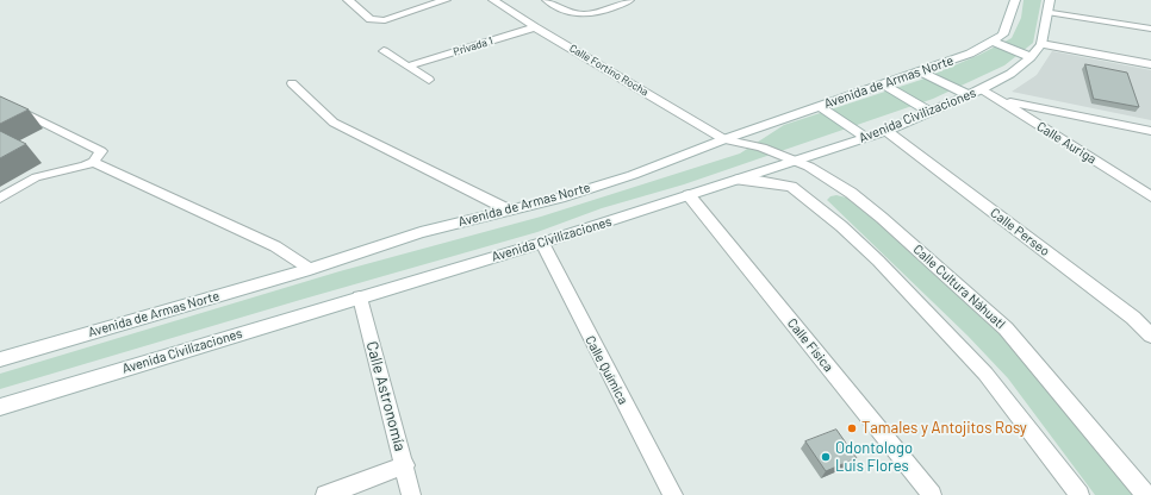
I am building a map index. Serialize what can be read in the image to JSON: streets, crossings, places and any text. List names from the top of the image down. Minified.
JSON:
{"streets":{"street":["Privada 1","Calle Fortino Rocha","Avenida de Armas Norte","Avenida Civilizaciones","Calle Auriga","Calle Perseo","Calle Cultura Náhuatl","Calle Física","Calle Química","Calle Astronomía"]},"crossings":[["Privada 1","Calle Fortino Rocha"],["Calle Fortino Rocha","Avenida de Armas Norte"],["Calle Fortino Rocha","Calle Cultura Náhuatl"],["Avenida de Armas Norte","Calle Auriga"],["Avenida de Armas Norte","Calle Cultura Náhuatl"],["Avenida Civilizaciones","Calle Auriga"],["Avenida Civilizaciones","Calle Perseo"],["Avenida Civilizaciones","Calle Cultura Náhuatl"],["Avenida Civilizaciones","Calle Física"],["Avenida Civilizaciones","Calle Química"],["Avenida Civilizaciones","Calle Astronomía"]],"places":["Tamales y Antojitos Rosy","Odontologo Luis Flores"]}
